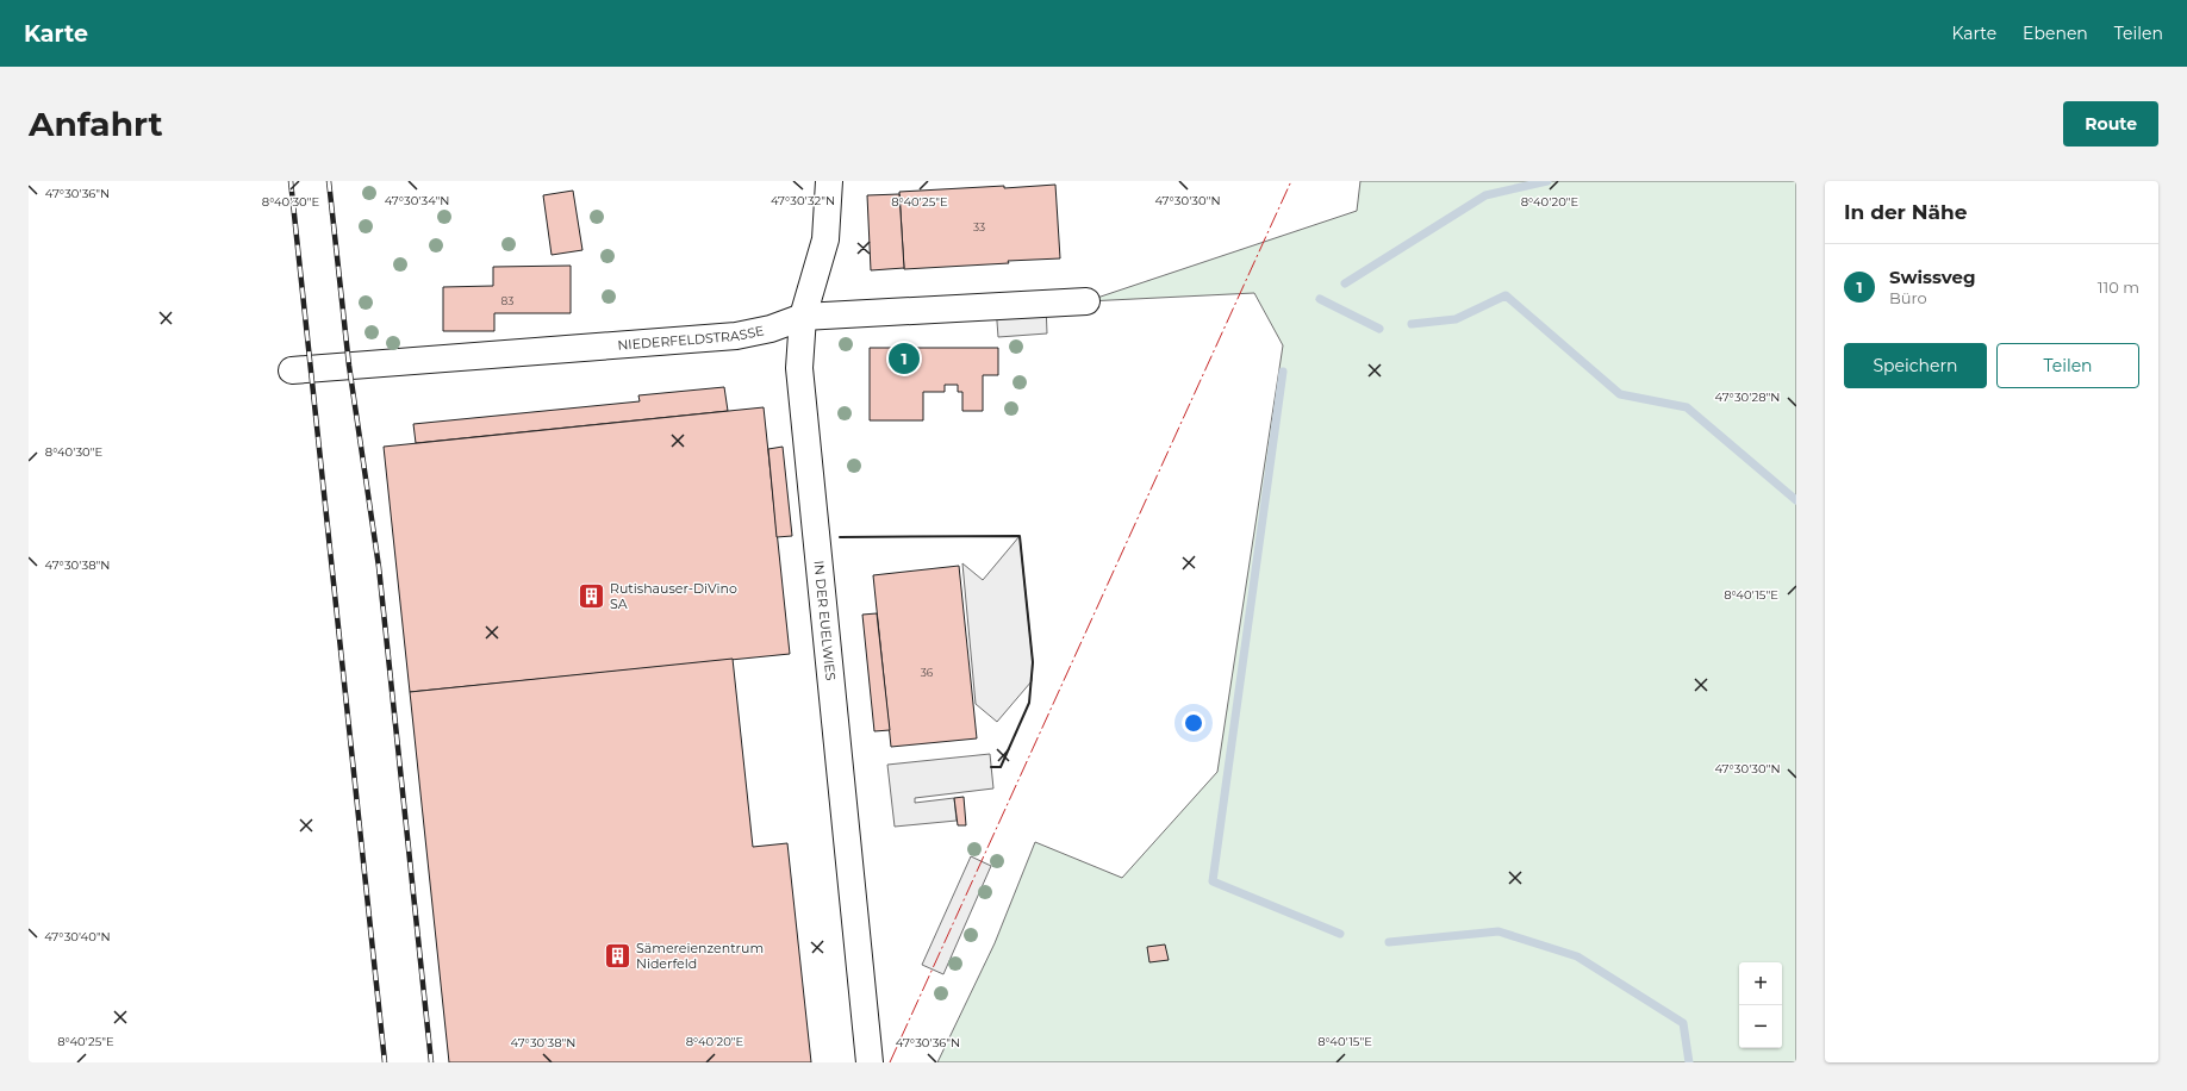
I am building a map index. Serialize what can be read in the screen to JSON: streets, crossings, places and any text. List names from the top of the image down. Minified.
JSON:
{"streets":{"street":["NIEDERFELDSTRASSE","IN DER EUELWIES"]},"crossings":[["NIEDERFELDSTRASSE","IN DER EUELWIES"]],"places":{"building":["Rutishauser-DiVino SA","Sämereienzentrum Niderfeld"]},"house_numbers":["33","83","36"],"page":{"header":"Karte","nav":["Karte","Ebenen","Teilen"],"buttons":["Route",["Speichern","Teilen"]],"title":"Anfahrt","heading":"In der Nähe","list":[{"mark":"1","name":"Swissveg","note":"Büro","value":"110 m"}],"pins":"1","map_buttons":["+","−"]},"coordinates":["47°30'36\"N","47°30'34\"N","47°30'32\"N","47°30'30\"N","8°40'30\"E","8°40'25\"E","8°40'20\"E","47°30'28\"N","47°30'38\"N","8°40'15\"E","47°30'40\"N"]}
